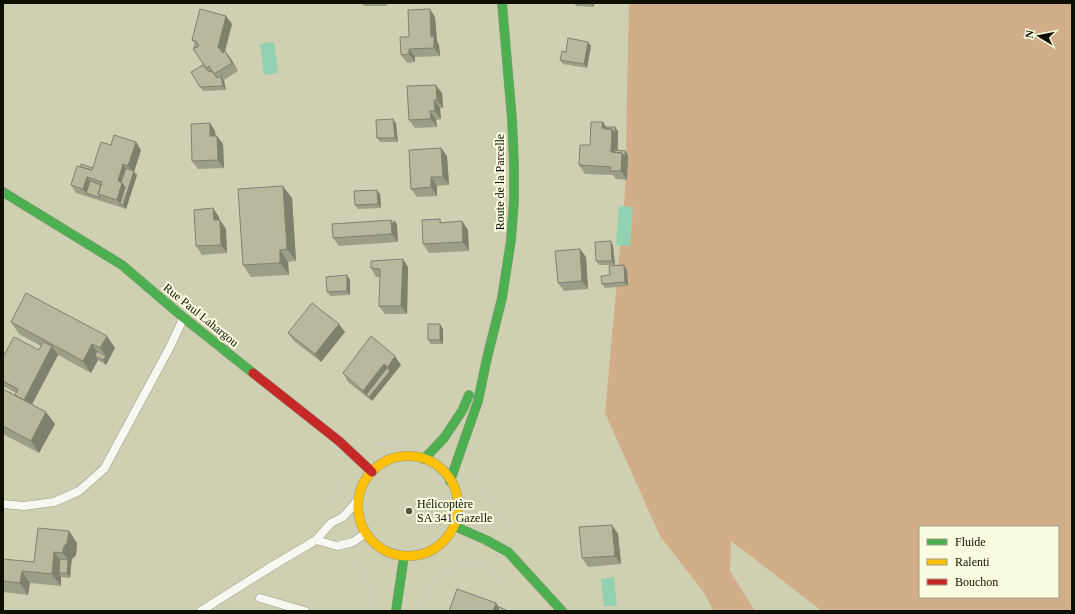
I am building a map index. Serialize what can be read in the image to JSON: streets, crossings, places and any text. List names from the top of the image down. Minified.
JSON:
{"streets":{"main road":["Route de la Parcelle","Rue Paul Lahargou"]},"crossings":[["Route de la Parcelle","Rue Paul Lahargou"]],"places":["Hélicoptère SA 341 Gazelle"],"legend":["Fluide","Ralenti","Bouchon"],"north":"left"}
